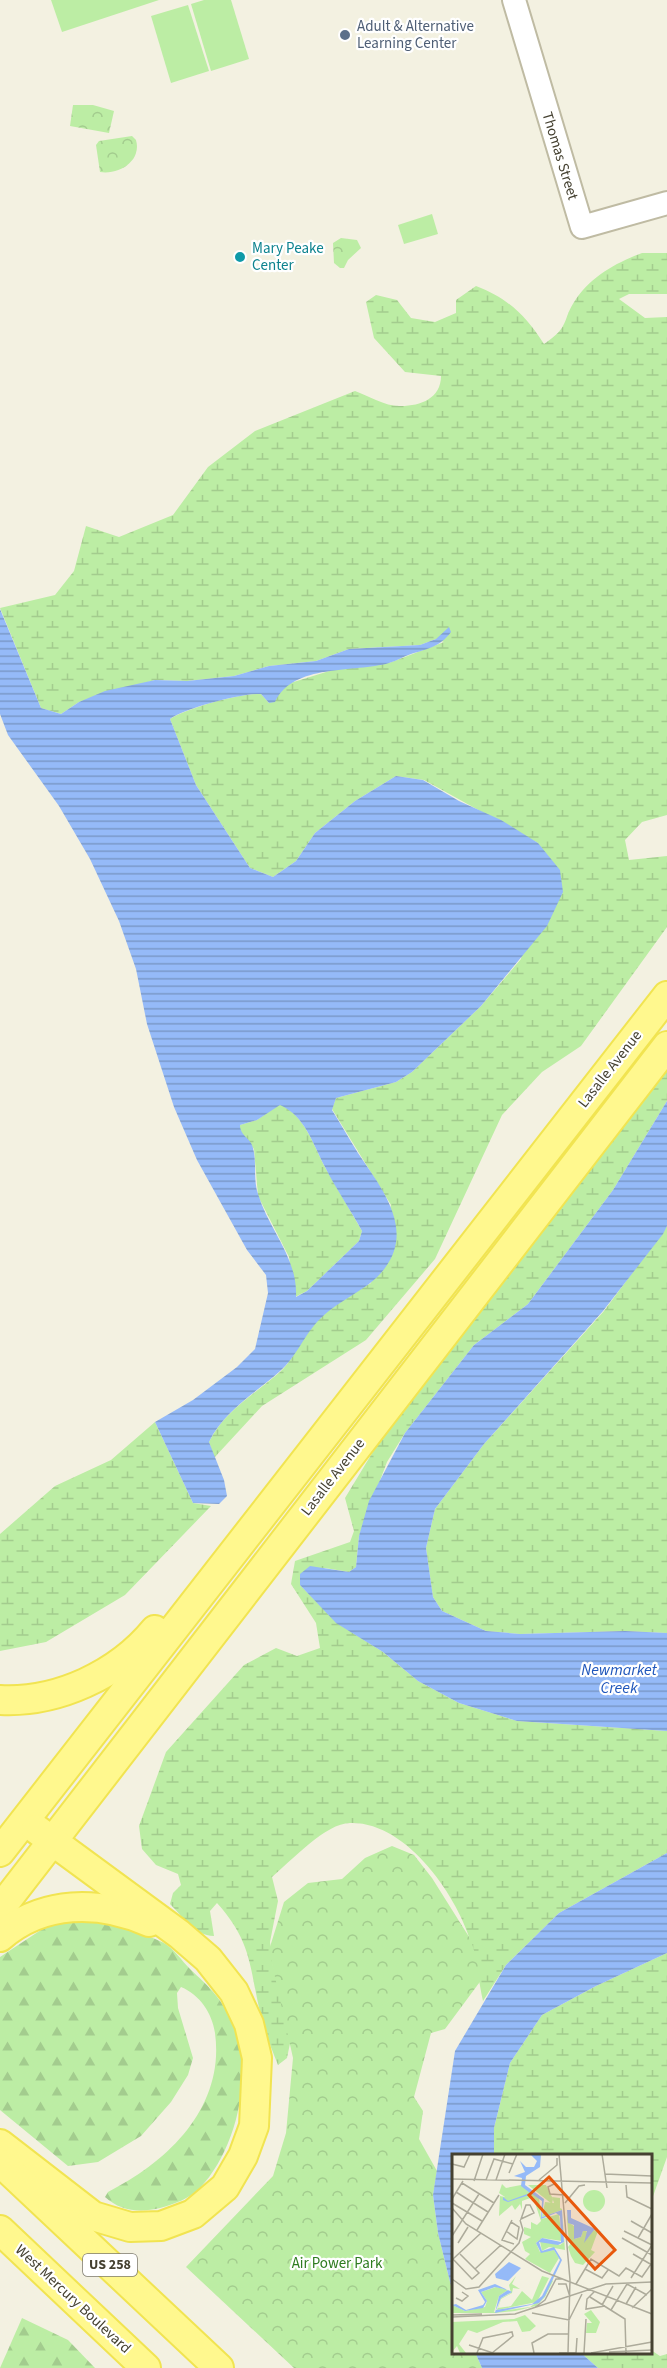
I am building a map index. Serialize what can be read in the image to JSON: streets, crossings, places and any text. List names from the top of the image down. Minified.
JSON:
{"streets":{"main road":["Lasalle Avenue","US 258","West Mercury Boulevard"],"street":["Thomas Street"]},"water":["Newmarket Creek"],"parks":["Air Power Park"],"places":["Adult & Alternative Learning Center","Mary Peake Center"]}
